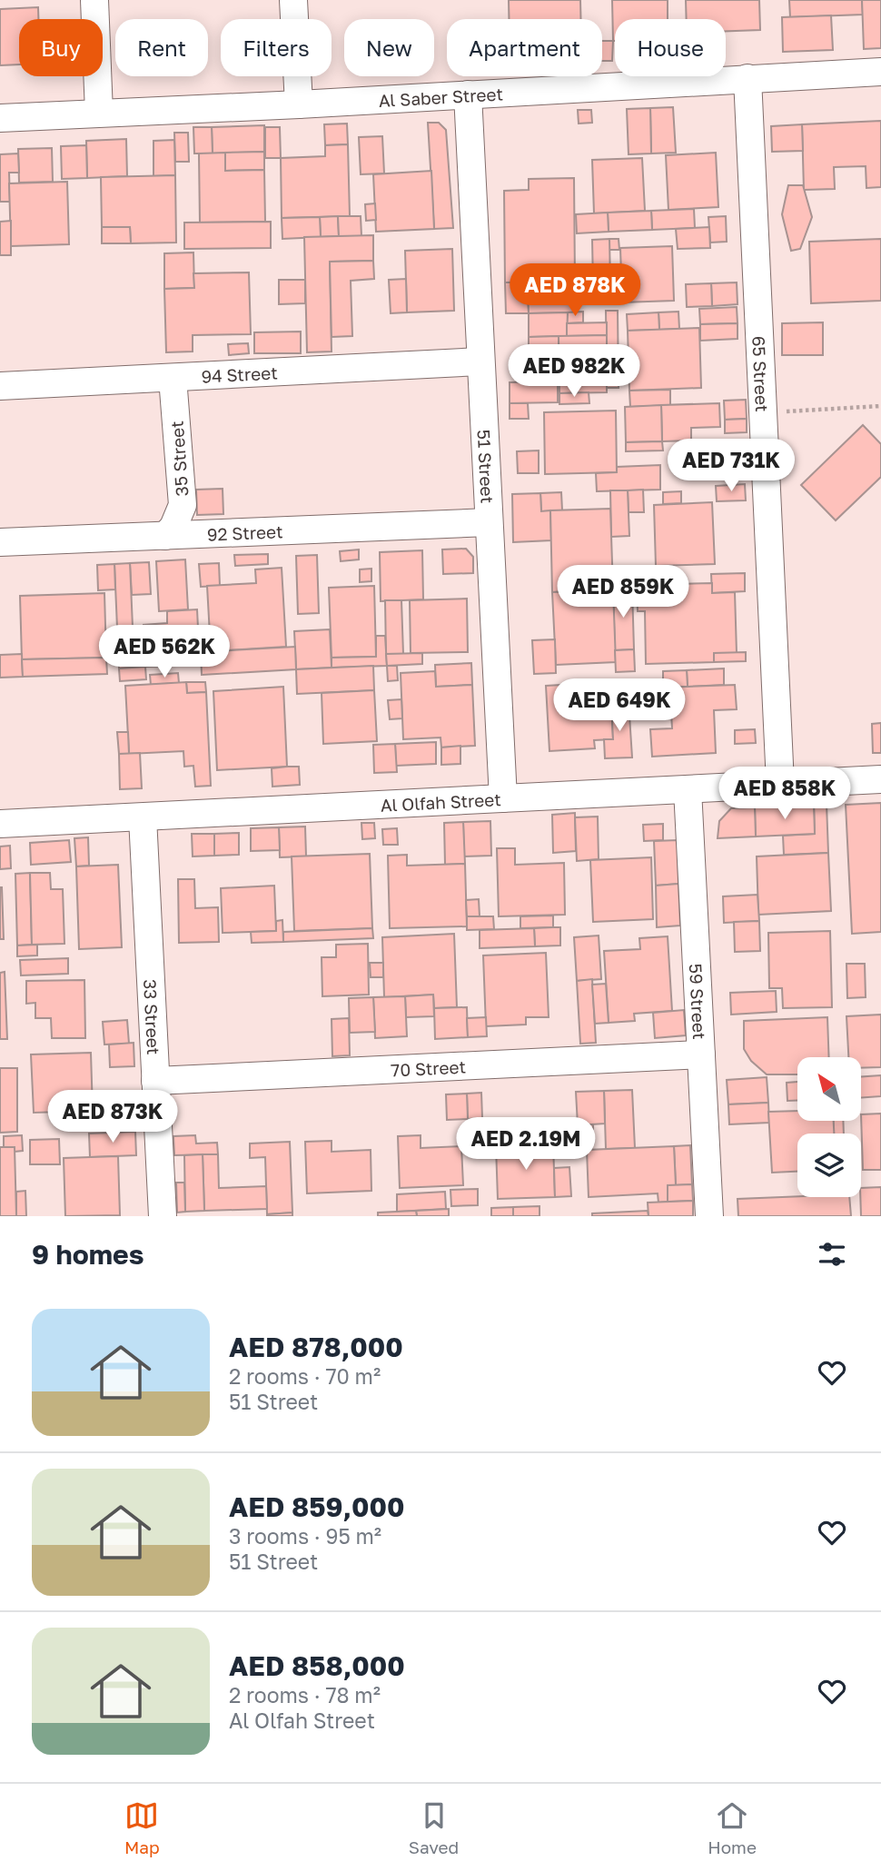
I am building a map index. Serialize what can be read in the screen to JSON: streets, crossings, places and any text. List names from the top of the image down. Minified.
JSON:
{"streets":{"street":["Al Saber Street","94 Street","65 Street","35 Street","51 Street","92 Street","Al Olfah Street","59 Street","33 Street","70 Street"]},"crossings":[["Al Saber Street","65 Street"],["Al Saber Street","51 Street"],["94 Street","35 Street"],["94 Street","51 Street"],["65 Street","Al Olfah Street"],["35 Street","92 Street"],["51 Street","92 Street"],["51 Street","Al Olfah Street"],["Al Olfah Street","59 Street"],["Al Olfah Street","33 Street"],["59 Street","70 Street"],["33 Street","70 Street"]],"north":"top left","page":{"chip":["Buy","Rent","Filters","New","Apartment","House"],"price":["AED 878K","AED 982K","AED 731K","AED 859K","AED 562K","AED 649K","AED 858K","AED 873K","AED 2.19M"],"heading":"9 homes","list":[{"name":"AED 878,000","note":"2 rooms · 70 m² · 51 Street"},{"name":"AED 859,000","note":"3 rooms · 95 m² · 51 Street"},{"name":"AED 858,000","note":"2 rooms · 78 m² · Al Olfah Street"}],"tabs":["Map","Saved","Home"]}}
